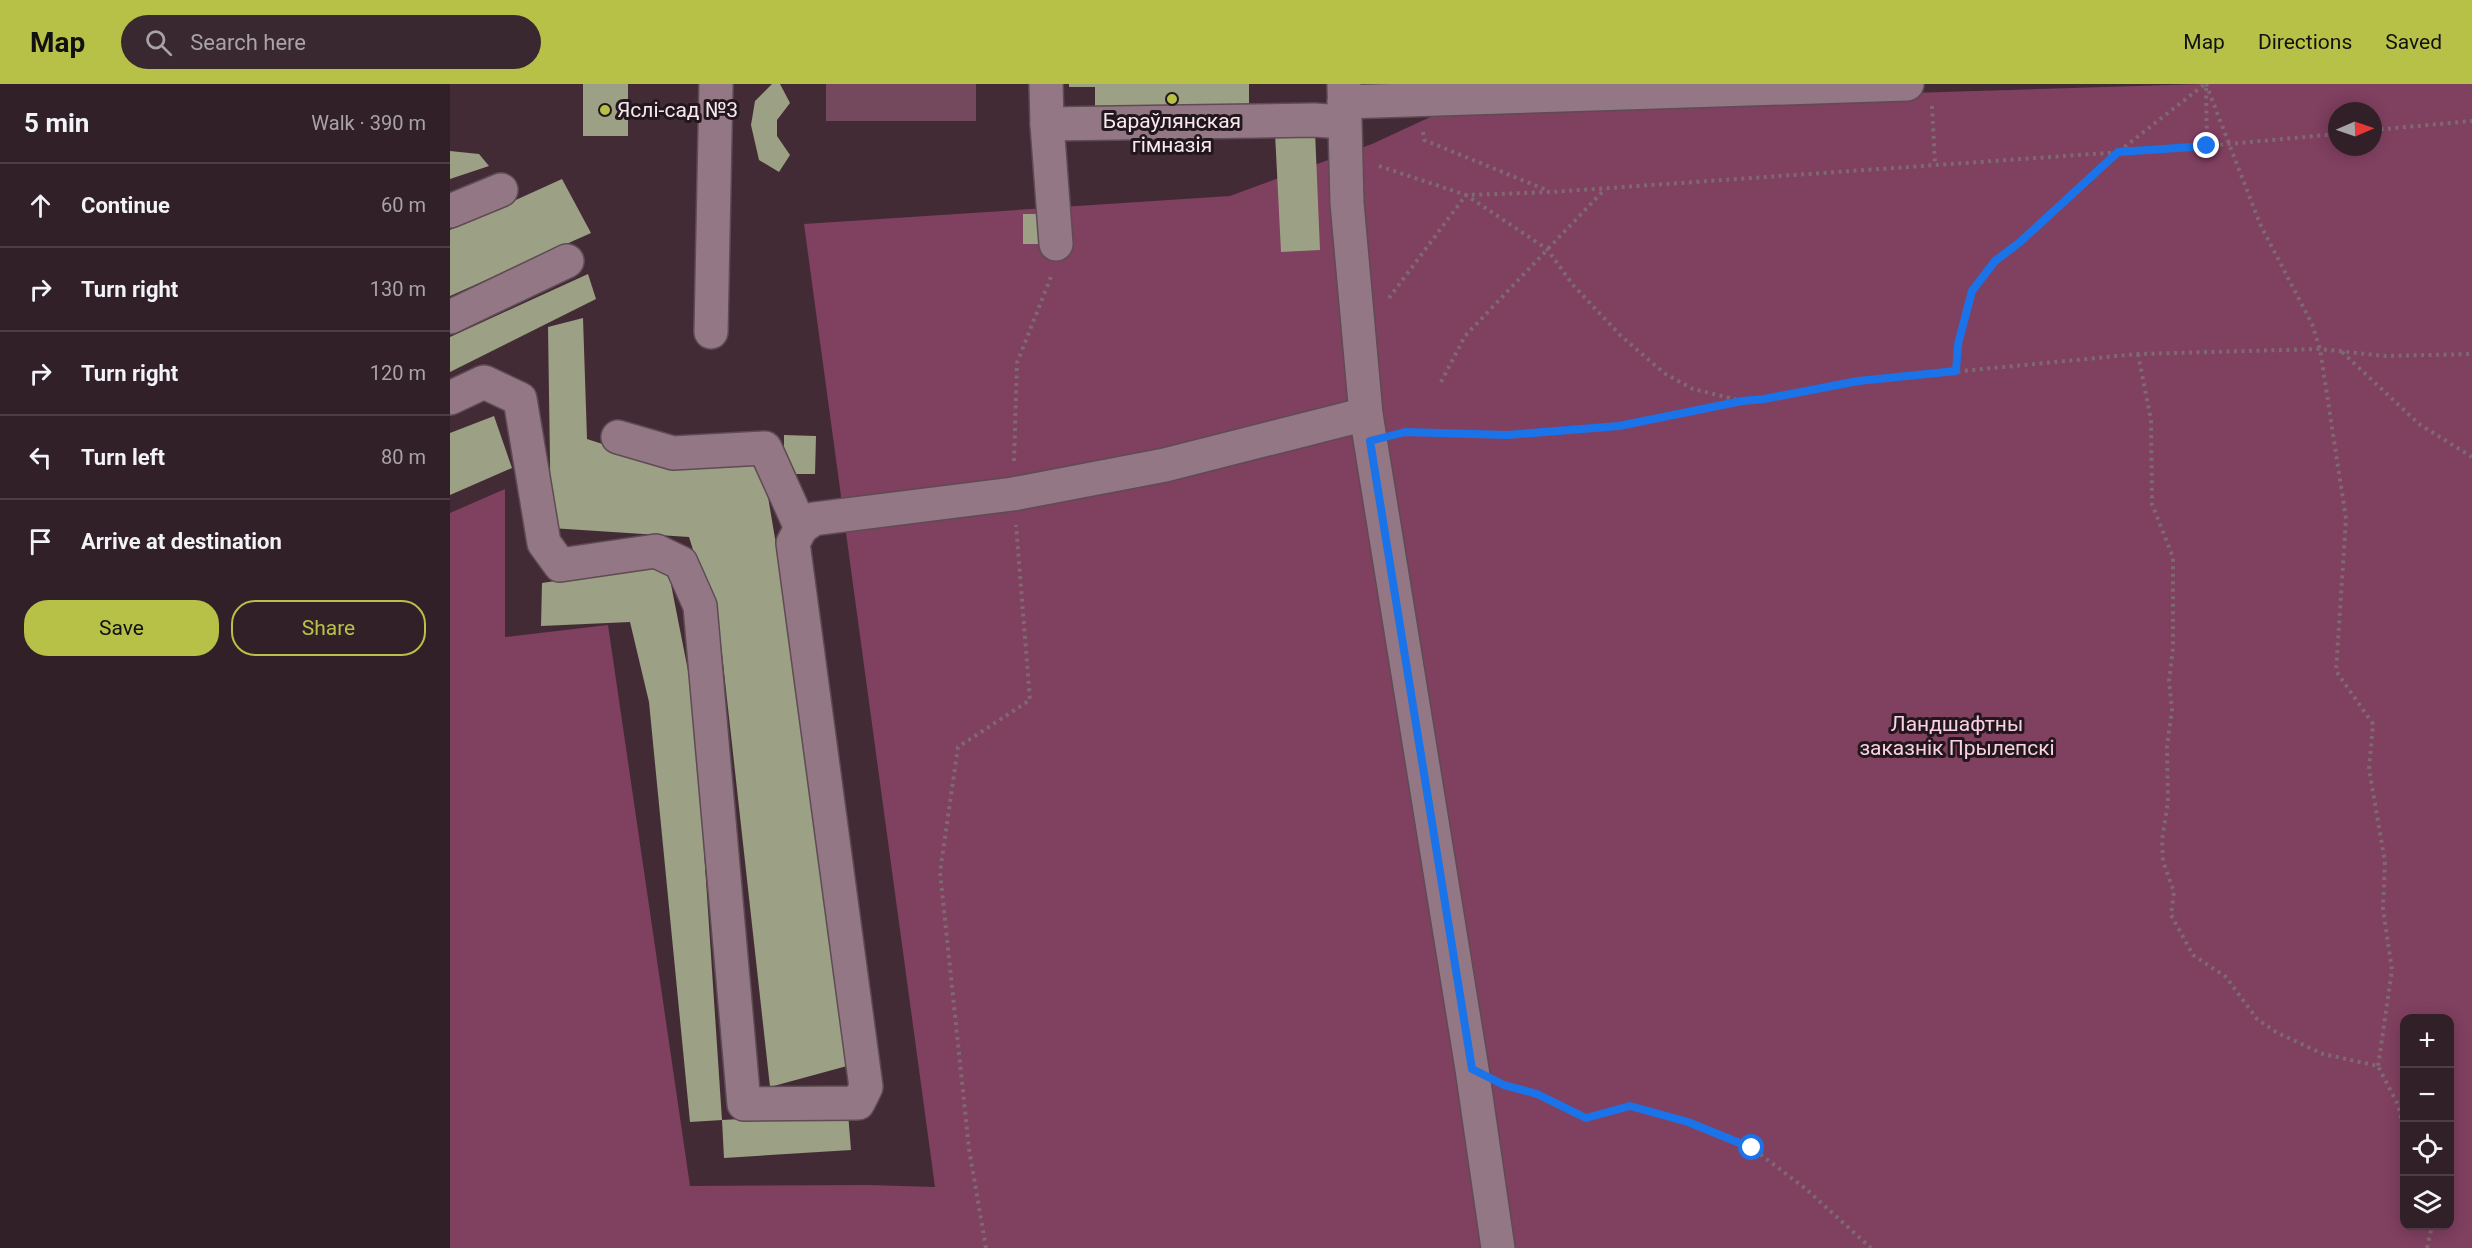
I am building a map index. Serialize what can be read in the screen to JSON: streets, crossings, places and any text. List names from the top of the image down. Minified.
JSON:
{"parks":["Ландшафтны заказнік Прылепскі"],"places":["Бараўлянская гімназія","Яслі-сад №3"],"north":"right","page":{"header":"Map","search":"Search here","nav":["Map","Directions","Saved"],"heading":["5 min","Walk · 390 m"],"list":[["Continue","60 m"],["Turn right","130 m"],["Turn right","120 m"],["Turn left","80 m"],"Arrive at destination"],"buttons":["Save","Share"],"map_buttons":["+","−"]}}
